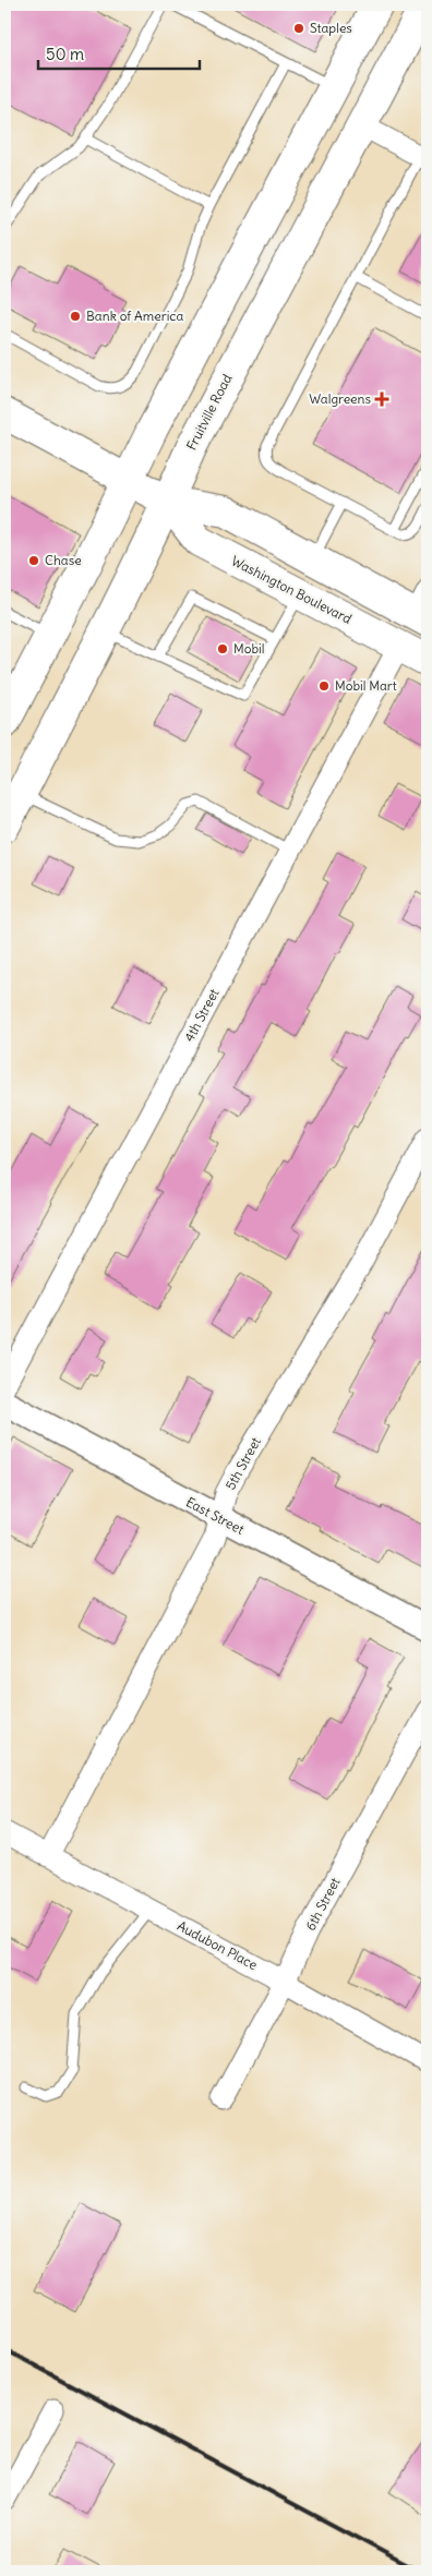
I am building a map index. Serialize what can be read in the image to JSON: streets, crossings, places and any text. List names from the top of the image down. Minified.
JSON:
{"streets":{"main road":["Fruitville Road","Washington Boulevard"],"street":["4th Street","5th Street","East Street","6th Street","Audubon Place"]},"crossings":[["Fruitville Road","Washington Boulevard"],["Washington Boulevard","4th Street"],["5th Street","East Street"],["5th Street","Audubon Place"],["6th Street","Audubon Place"]],"places":{"other":["Staples","Bank of America","Chase","Mobil","Mobil Mart"],"health":["Walgreens"]},"scale_bar":"50 m"}
